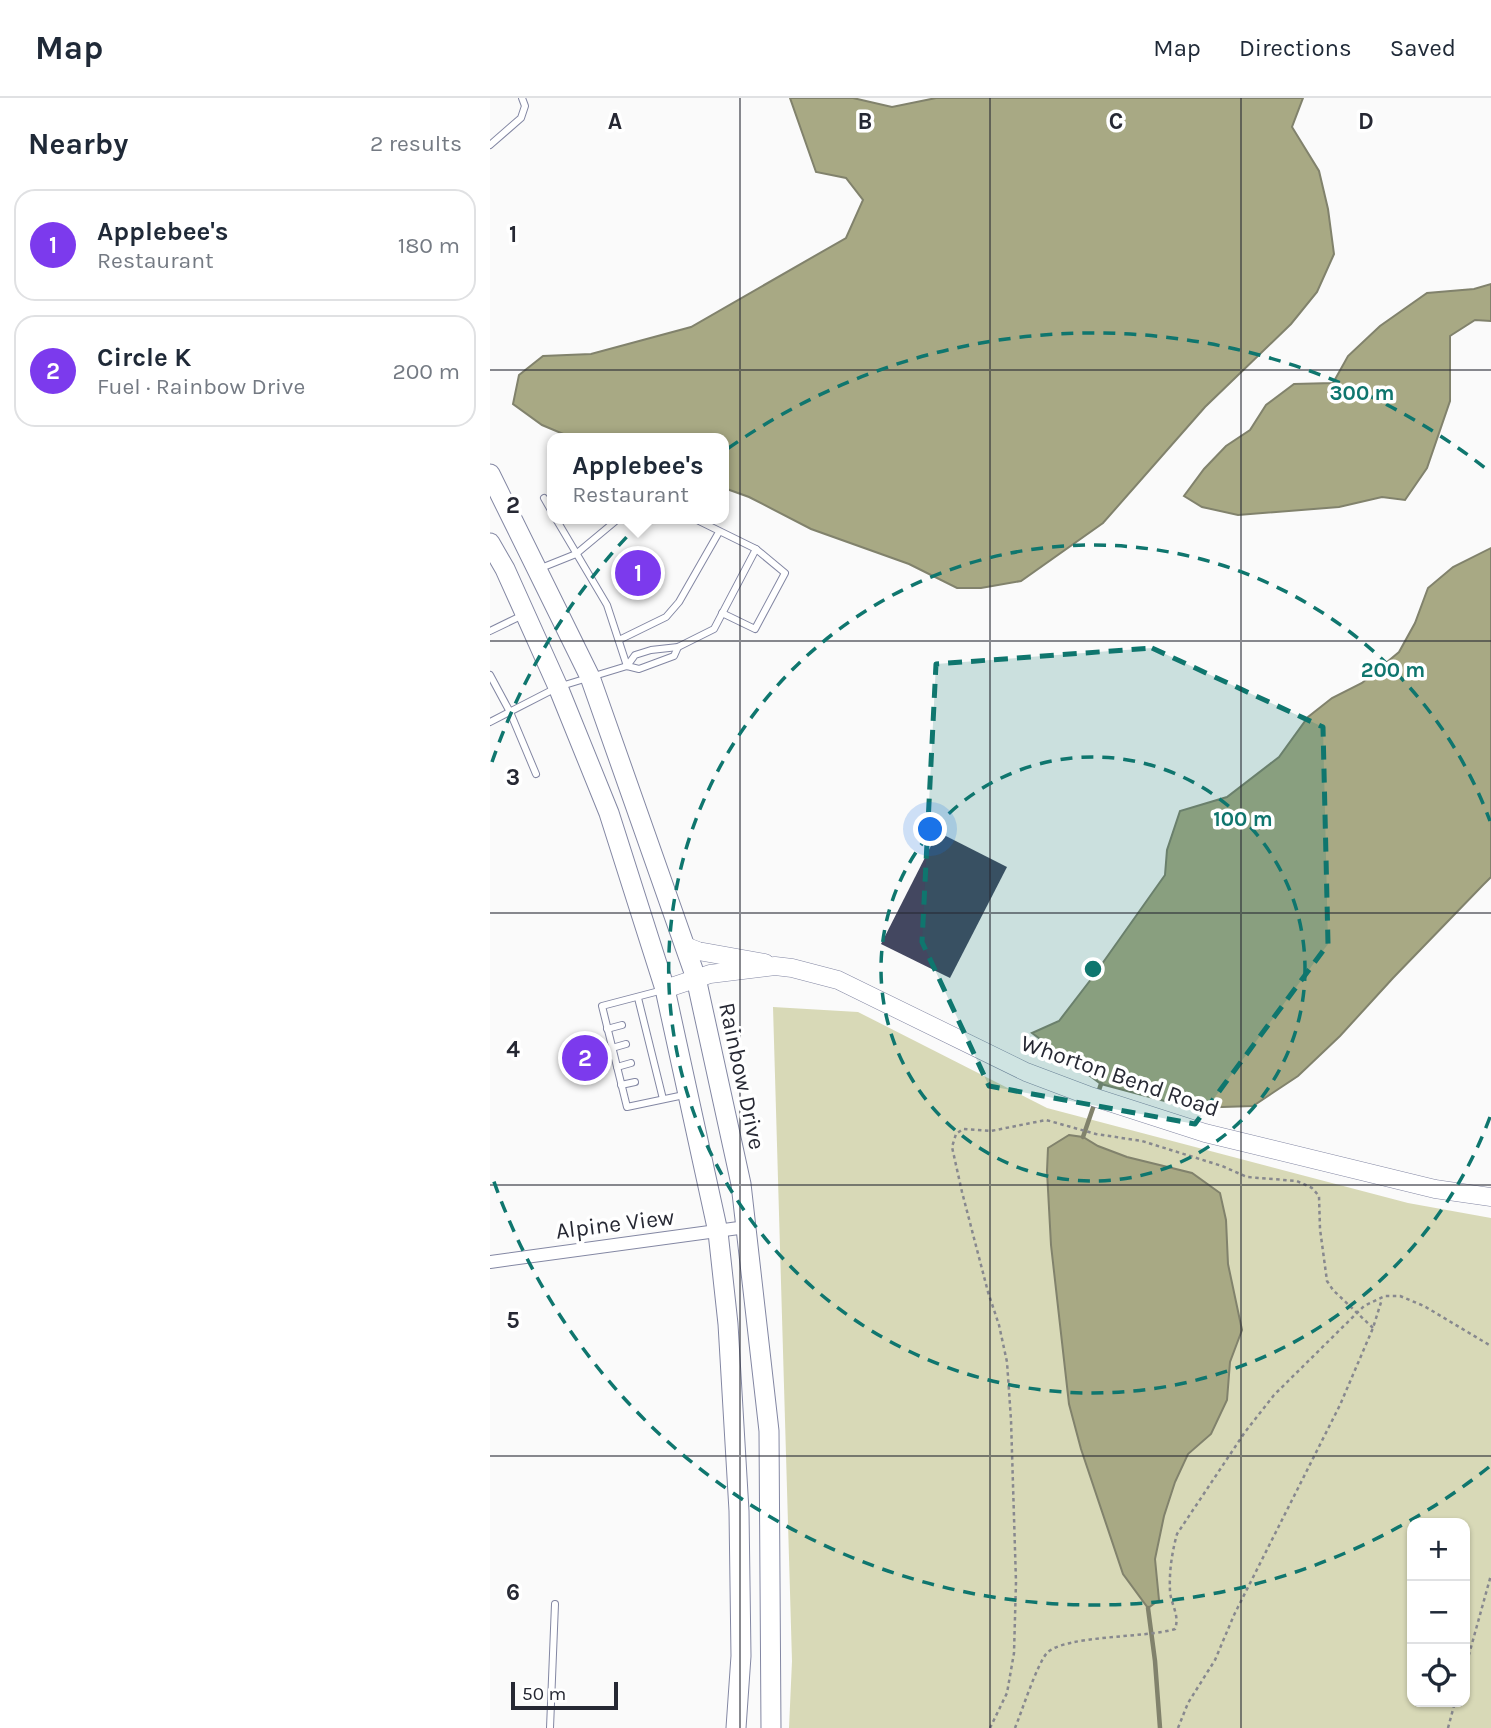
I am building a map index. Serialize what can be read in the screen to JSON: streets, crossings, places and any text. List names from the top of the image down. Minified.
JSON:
{"streets":{"main road":["Rainbow Drive","Whorton Bend Road"],"street":["Alpine View"]},"crossings":[["Rainbow Drive","Whorton Bend Road"],["Rainbow Drive","Alpine View"]],"scale_bar":"50 m","page":{"header":"Map","nav":["Map","Directions","Saved"],"heading":["Nearby","2 results"],"list":[{"mark":"1","name":"Applebee's","note":"Restaurant","value":"180 m"},{"mark":"2","name":"Circle K","note":"Fuel · Rainbow Drive","value":"200 m"}],"popup":["Applebee's","Restaurant"],"pins":["1","2"],"map_buttons":["+","−"],"scale":"50 m"},"grid":{"columns":["A","B","C","D"],"rows":["1","2","3","4","5","6"]},"rings":["300 m","200 m","100 m"]}
